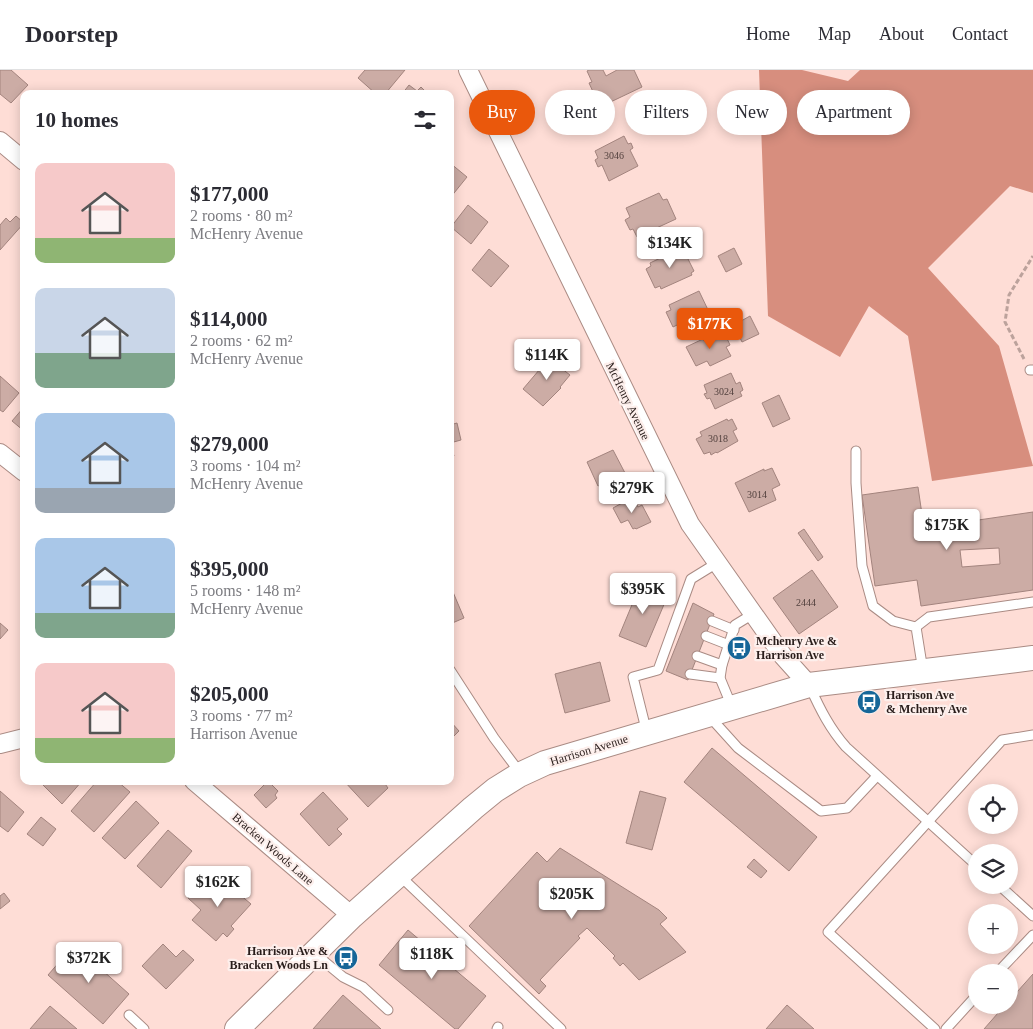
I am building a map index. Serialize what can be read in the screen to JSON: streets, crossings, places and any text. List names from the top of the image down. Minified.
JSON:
{"streets":{"main road":["Harrison Avenue"],"street":["McHenry Avenue","Bracken Woods Lane"]},"crossings":[["McHenry Avenue","Harrison Avenue"],["Harrison Avenue","Bracken Woods Lane"]],"places":{"bus stop":["Mchenry Ave & Harrison Ave","Harrison Ave & Mchenry Ave","Harrison Ave & Bracken Woods Ln"]},"house_numbers":["3046","3024","3018","3014","2444"],"page":{"header":"Doorstep","nav":["Home","Map","About","Contact"],"chip":["Buy","Rent","Filters","New","Apartment"],"heading":"10 homes","list":[{"name":"$177,000","note":"2 rooms · 80 m² · McHenry Avenue"},{"name":"$114,000","note":"2 rooms · 62 m² · McHenry Avenue"},{"name":"$279,000","note":"3 rooms · 104 m² · McHenry Avenue"},{"name":"$395,000","note":"5 rooms · 148 m² · McHenry Avenue"},{"name":"$205,000","note":"3 rooms · 77 m² · Harrison Avenue"}],"price":["$134K","$177K","$114K","$279K","$175K","$395K","$162K","$205K","$118K","$372K"],"map_buttons":["+","−"]}}
